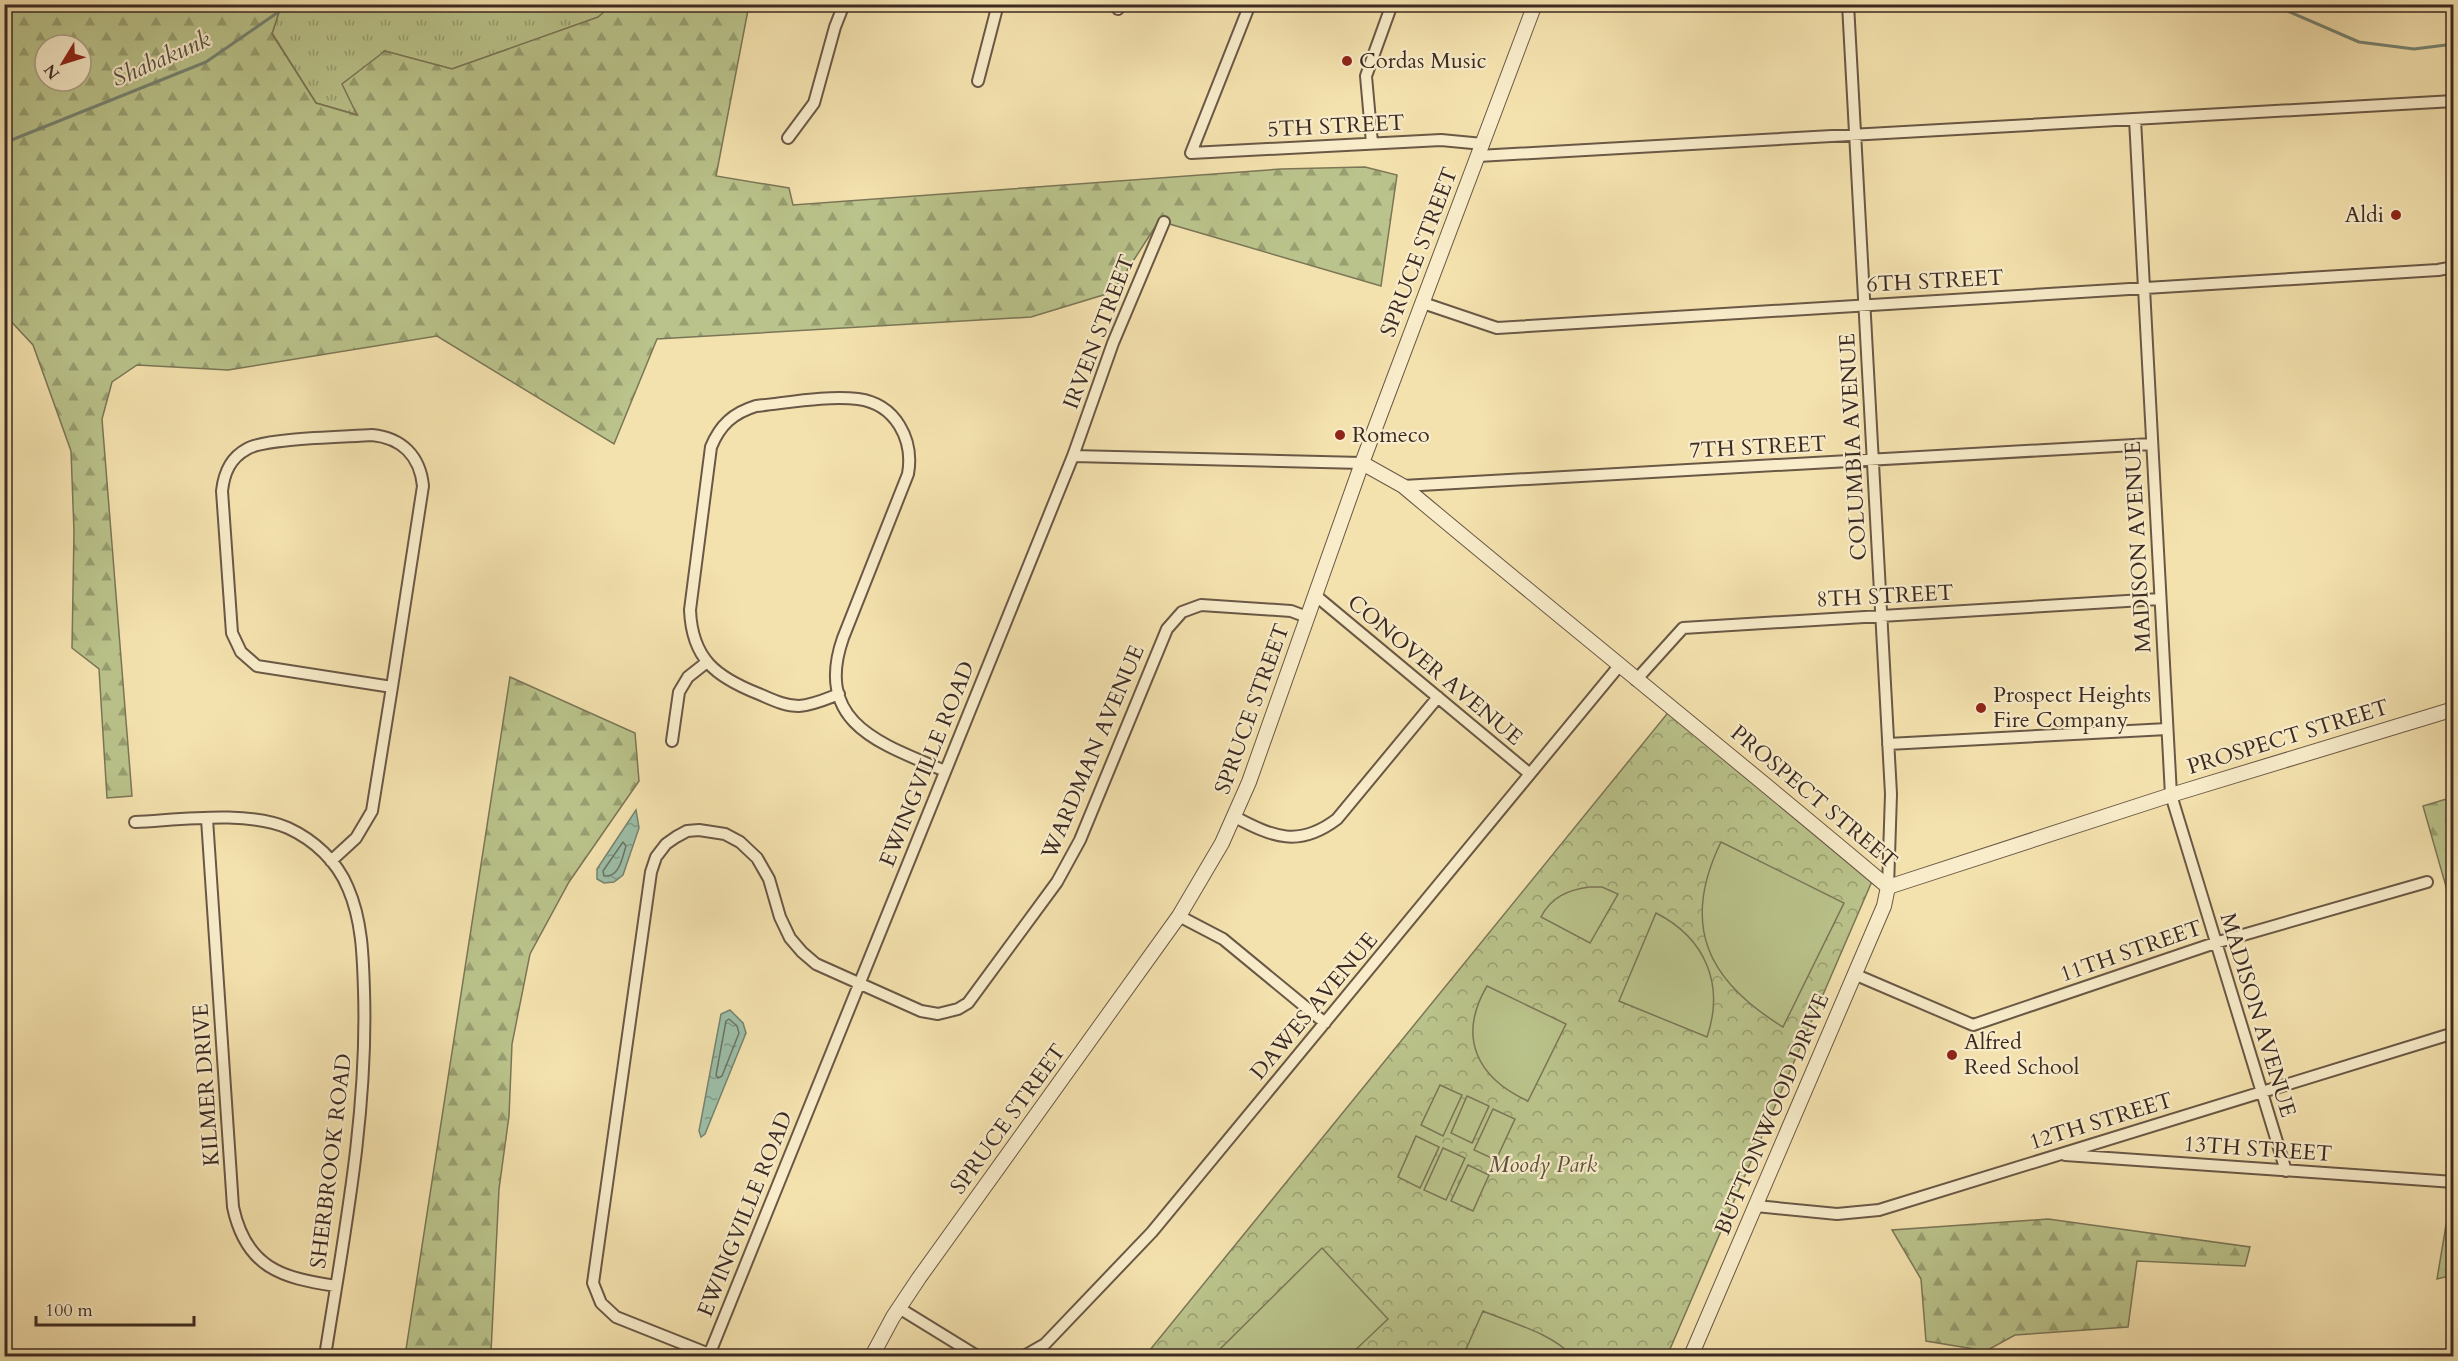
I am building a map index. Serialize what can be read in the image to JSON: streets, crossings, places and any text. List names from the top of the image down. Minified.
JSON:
{"streets":{"street":["5TH STREET","SPRUCE STREET","6TH STREET","IRVEN STREET","7TH STREET","COLUMBIA AVENUE","MADISON AVENUE","8TH STREET","CONOVER AVENUE","PROSPECT STREET","WARDMAN AVENUE","EWINGVILLE ROAD","11TH STREET","DAWES AVENUE","KILMER DRIVE","BUTTONWOOD DRIVE","12TH STREET","13TH STREET","SHERBROOK ROAD"]},"crossings":[["5TH STREET","SPRUCE STREET"],["5TH STREET","COLUMBIA AVENUE"],["5TH STREET","MADISON AVENUE"],["SPRUCE STREET","6TH STREET"],["SPRUCE STREET","CONOVER AVENUE"],["SPRUCE STREET","PROSPECT STREET"],["SPRUCE STREET","WARDMAN AVENUE"],["6TH STREET","COLUMBIA AVENUE"],["6TH STREET","MADISON AVENUE"],["IRVEN STREET","EWINGVILLE ROAD"],["7TH STREET","COLUMBIA AVENUE"],["7TH STREET","MADISON AVENUE"],["7TH STREET","PROSPECT STREET"],["COLUMBIA AVENUE","8TH STREET"],["COLUMBIA AVENUE","PROSPECT STREET"],["COLUMBIA AVENUE","BUTTONWOOD DRIVE"],["MADISON AVENUE","8TH STREET"],["MADISON AVENUE","PROSPECT STREET"],["MADISON AVENUE","11TH STREET"],["MADISON AVENUE","12TH STREET"],["MADISON AVENUE","13TH STREET"],["8TH STREET","PROSPECT STREET"],["CONOVER AVENUE","DAWES AVENUE"],["PROSPECT STREET","DAWES AVENUE"],["PROSPECT STREET","BUTTONWOOD DRIVE"],["WARDMAN AVENUE","EWINGVILLE ROAD"],["11TH STREET","BUTTONWOOD DRIVE"],["KILMER DRIVE","SHERBROOK ROAD"],["BUTTONWOOD DRIVE","12TH STREET"],["12TH STREET","13TH STREET"]],"water":["Shabakunk"],"parks":["Moody Park"],"places":["Cordas Music","Aldi","Romeco","Prospect Heights Fire Company","Alfred Reed School"],"scale_bar":"100 m","north":"bottom left"}
